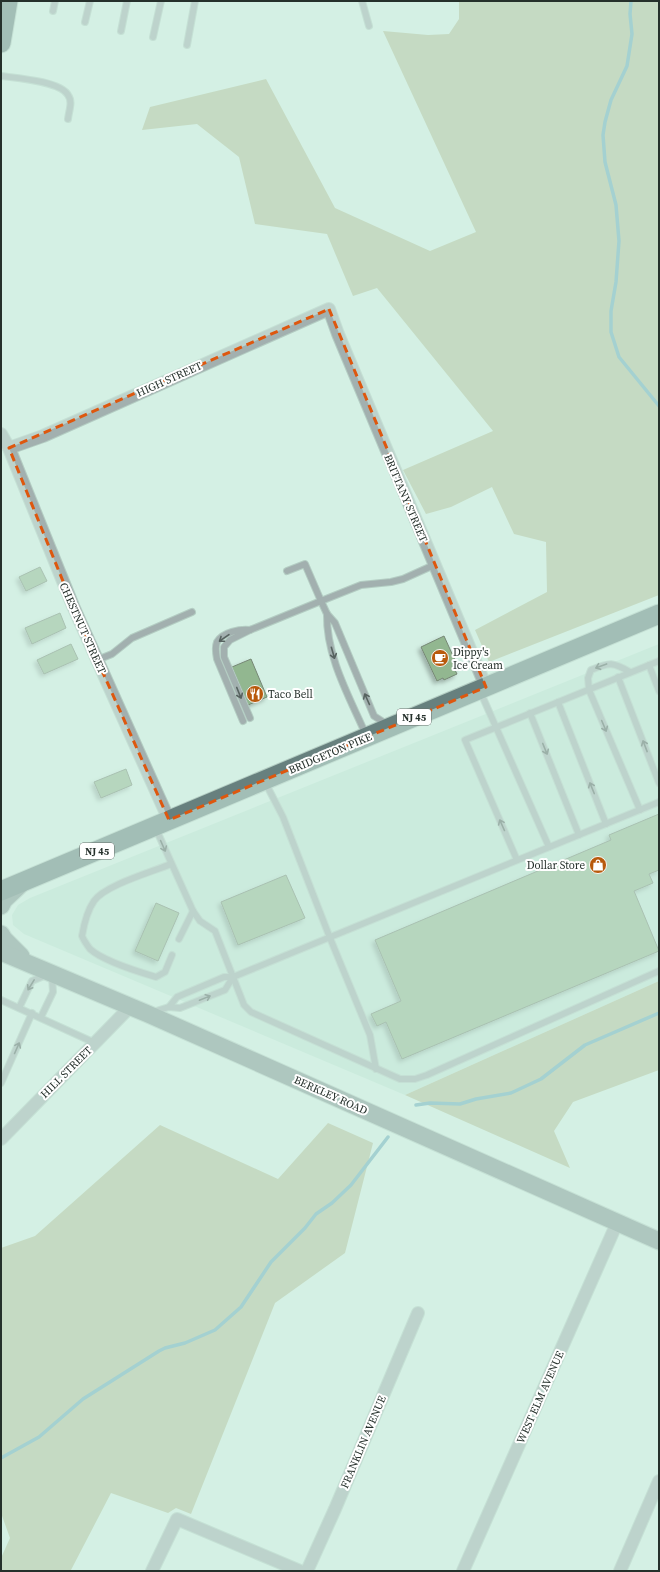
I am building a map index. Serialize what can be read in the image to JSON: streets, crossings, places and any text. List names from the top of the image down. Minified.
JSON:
{"streets":{"main road":["NJ 45","BRIDGETON PIKE"],"street":["HIGH STREET","BRITTANY STREET","CHESTNUT STREET","HILL STREET","BERKLEY ROAD","WEST ELM AVENUE","FRANKLIN AVENUE"]},"crossings":[["HIGH STREET","BRITTANY STREET"],["HIGH STREET","CHESTNUT STREET"],["BRITTANY STREET","BRIDGETON PIKE"],["CHESTNUT STREET","BRIDGETON PIKE"],["HILL STREET","BERKLEY ROAD"],["BERKLEY ROAD","WEST ELM AVENUE"]],"places":{"cafe":["Dippy's Ice Cream"],"restaurant":["Taco Bell"],"shop":["Dollar Store"]}}
